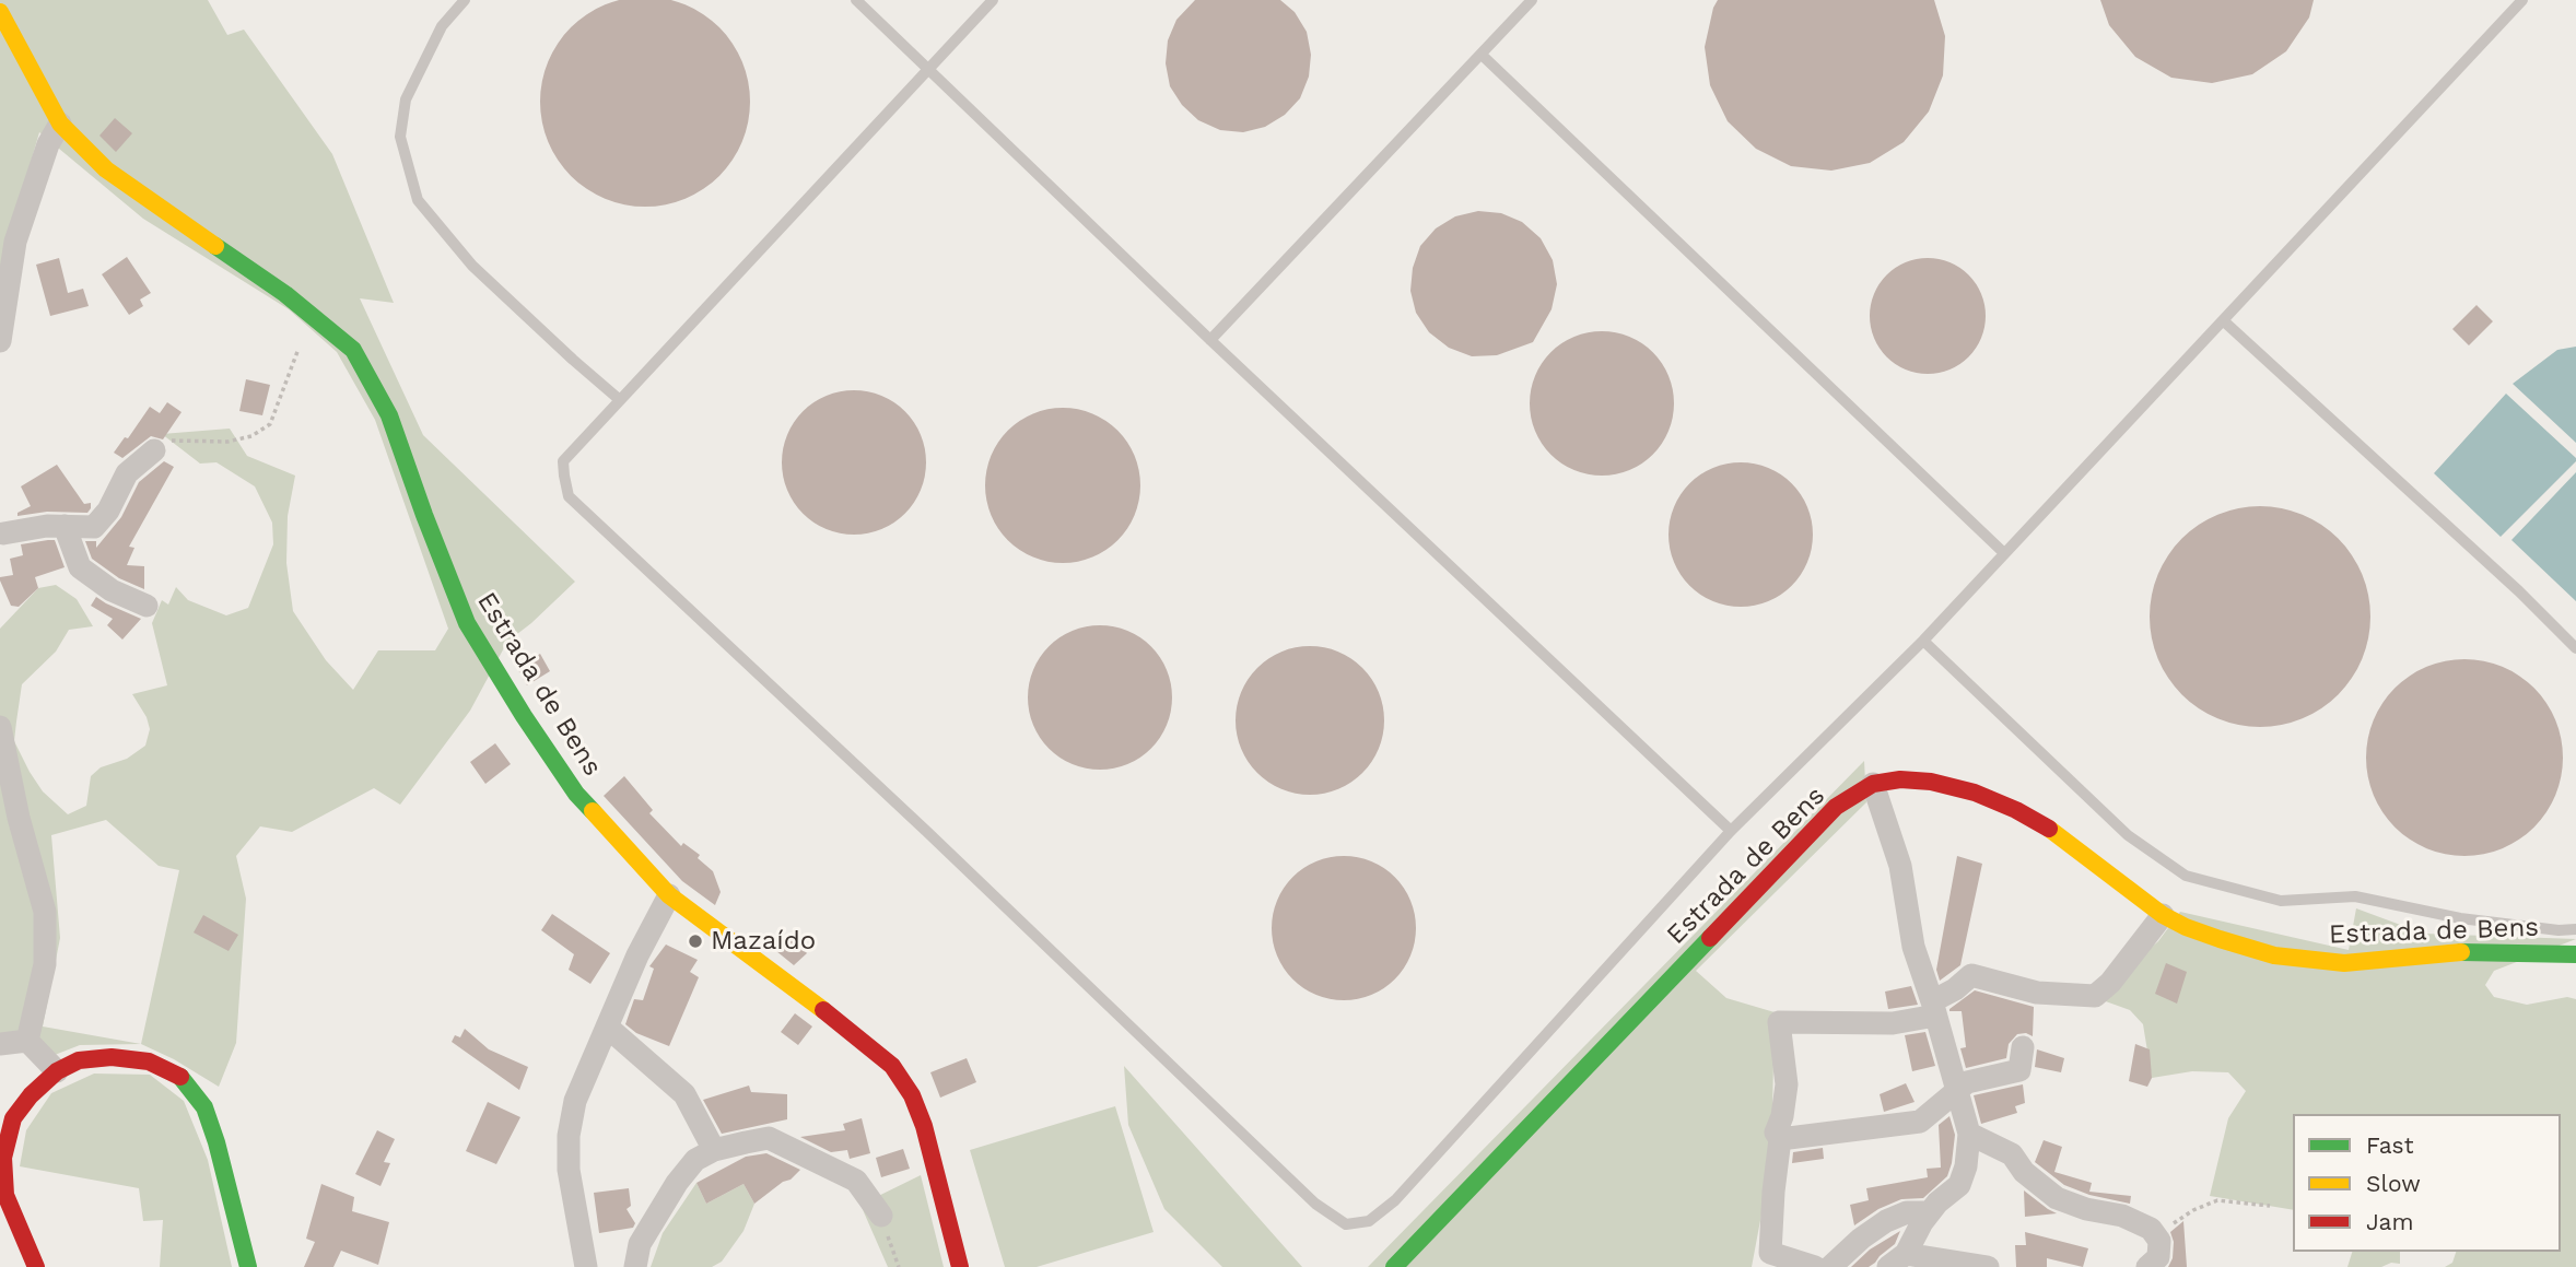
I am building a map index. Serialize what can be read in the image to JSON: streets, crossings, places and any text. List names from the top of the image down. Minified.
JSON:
{"streets":{"street":["Estrada de Bens"]},"places":["Mazaído"],"legend":["Fast","Slow","Jam"]}
